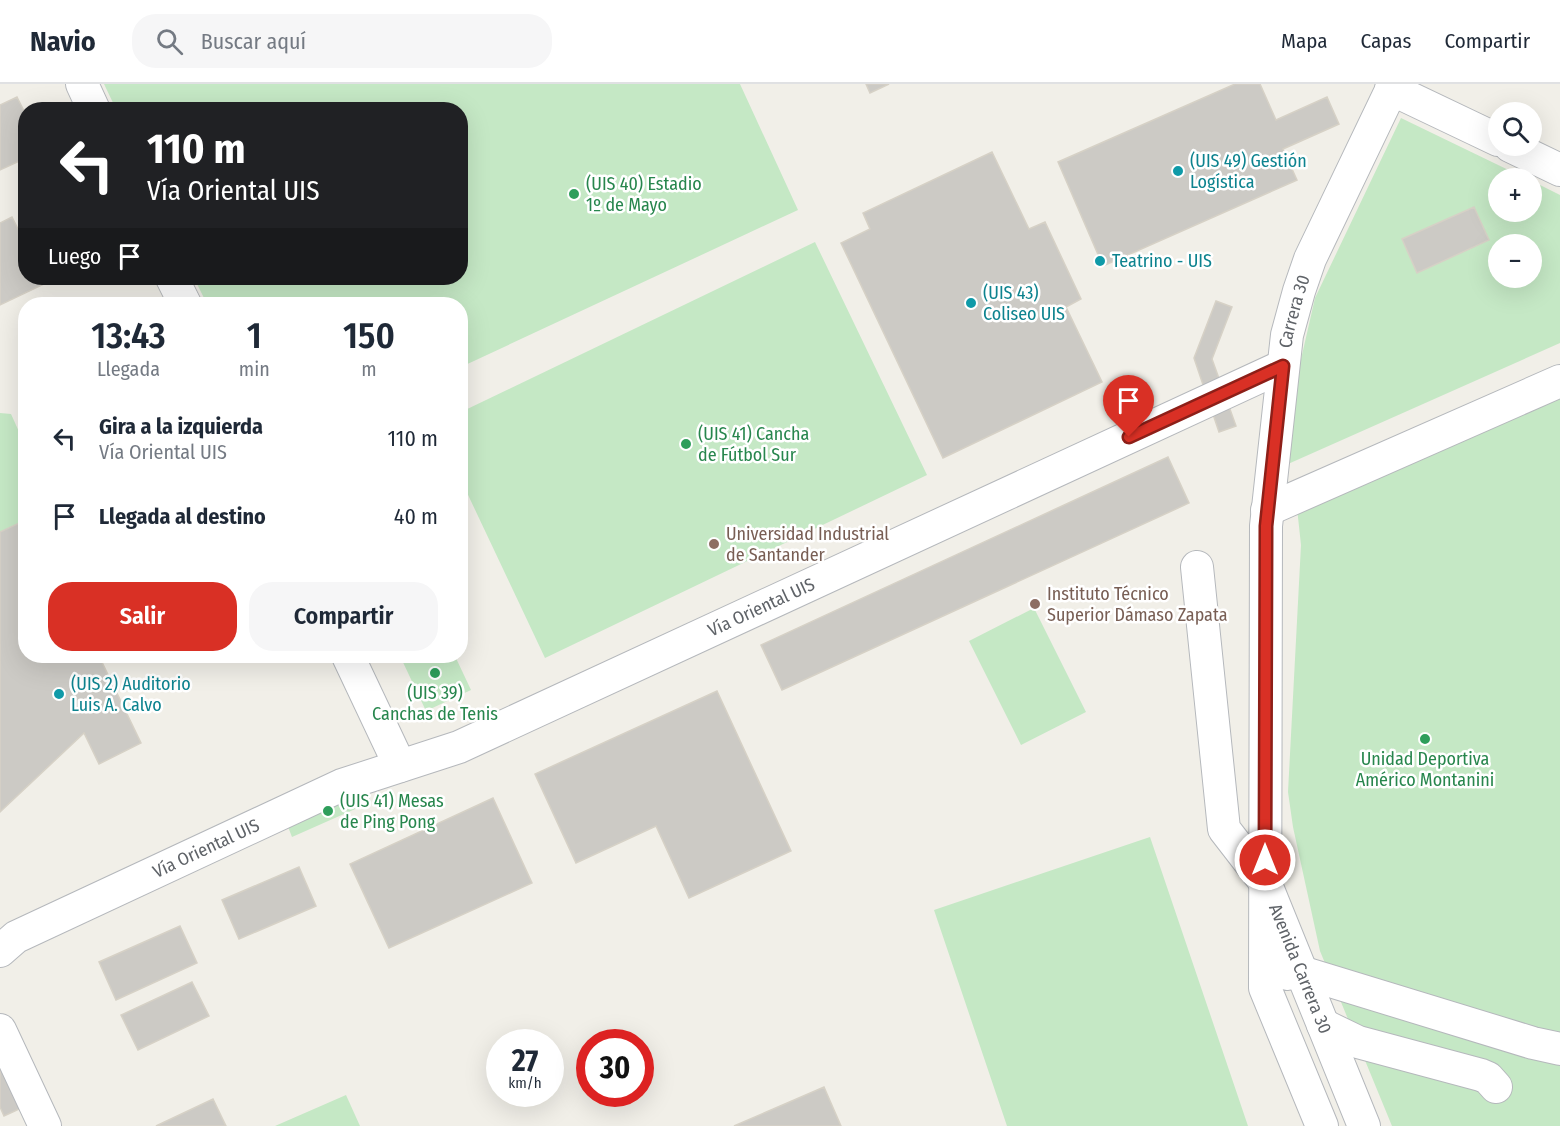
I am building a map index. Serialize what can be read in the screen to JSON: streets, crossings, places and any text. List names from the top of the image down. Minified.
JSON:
{"streets":{"street":["Carrera 30","Vía Oriental UIS","Avenida Carrera 30"]},"crossings":[["Carrera 30","Vía Oriental UIS"],["Carrera 30","Avenida Carrera 30"]],"places":["(UIS 49) Gestión Logística","(UIS 40) Estadio 1º de Mayo","Teatrino - UIS","(UIS 43) Coliseo UIS","(UIS 41) Cancha de Fútbol Sur","Universidad Industrial de Santander","Instituto Técnico Superior Dámaso Zapata","(UIS 39) Canchas de Tenis","(UIS 2) Auditorio Luis A. Calvo","Unidad Deportiva Américo Montanini","(UIS 41) Mesas de Ping Pong"],"page":{"header":"Navio","search":"Buscar aquí","nav":["Mapa","Capas","Compartir"],"map_buttons":["+","−"],"turn":["110 m","Vía Oriental UIS"],"then":"Luego","eta":["13:43","Llegada","1","min","150","m"],"list":[{"name":"Gira a la izquierda","note":"Vía Oriental UIS","value":"110 m"},{"name":"Llegada al destino","value":"40 m"}],"buttons":["Salir","Compartir"],"speed":"27 km/h","limit":"30"}}
